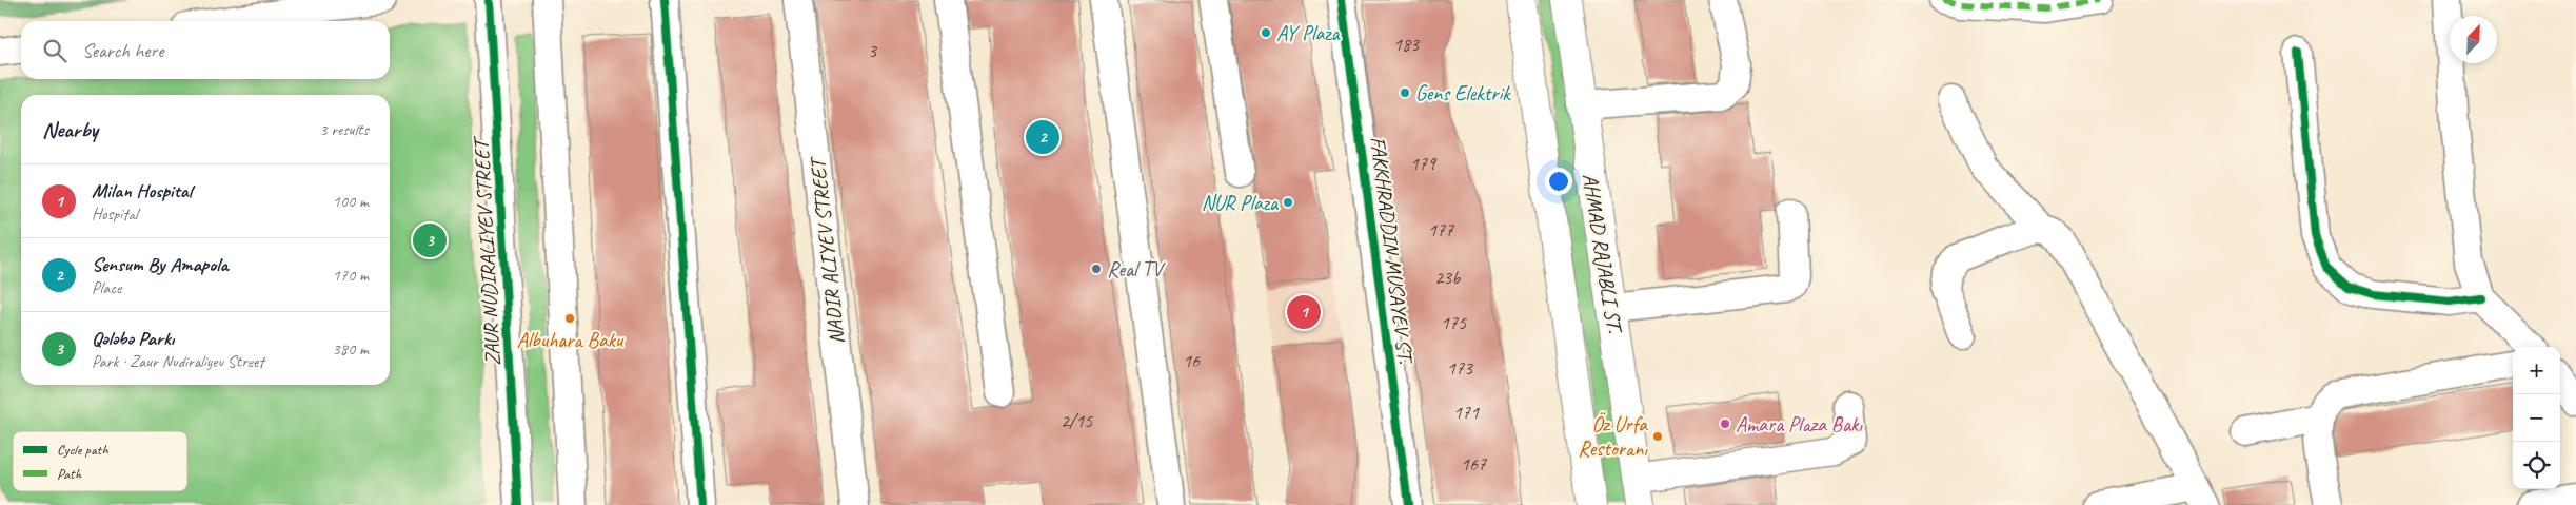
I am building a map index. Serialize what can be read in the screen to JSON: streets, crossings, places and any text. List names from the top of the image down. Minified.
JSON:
{"streets":{"main road":["AHMAD RAJABLI ST."],"street":["FAKKHRADDIN MUSAYEV ST.","NADIR ALIYEV STREET","ZAUR NUDIRALIYEV STREET"]},"places":["AY Plaza","Gens Elektrik","NUR Plaza","Real TV","Albuhara Baku","Amara Plaza Bakı","Öz Urfa Restoranı"],"house_numbers":["183","3","179","177","23b","175","16","173","171","2/15","167"],"legend":["Cycle path","Path"],"north":"top right","page":{"search":"Search here","heading":["Nearby","3 results"],"pins":["2","3","1"],"list":[{"mark":"1","name":"Milan Hospital","note":"Hospital","value":"100 m"},{"mark":"2","name":"Sensum By Amapola","note":"Place","value":"170 m"},{"mark":"3","name":"Qələbə Parkı","note":"Park · Zaur Nudiraliyev Street","value":"380 m"}],"map_buttons":["+","−"]}}
